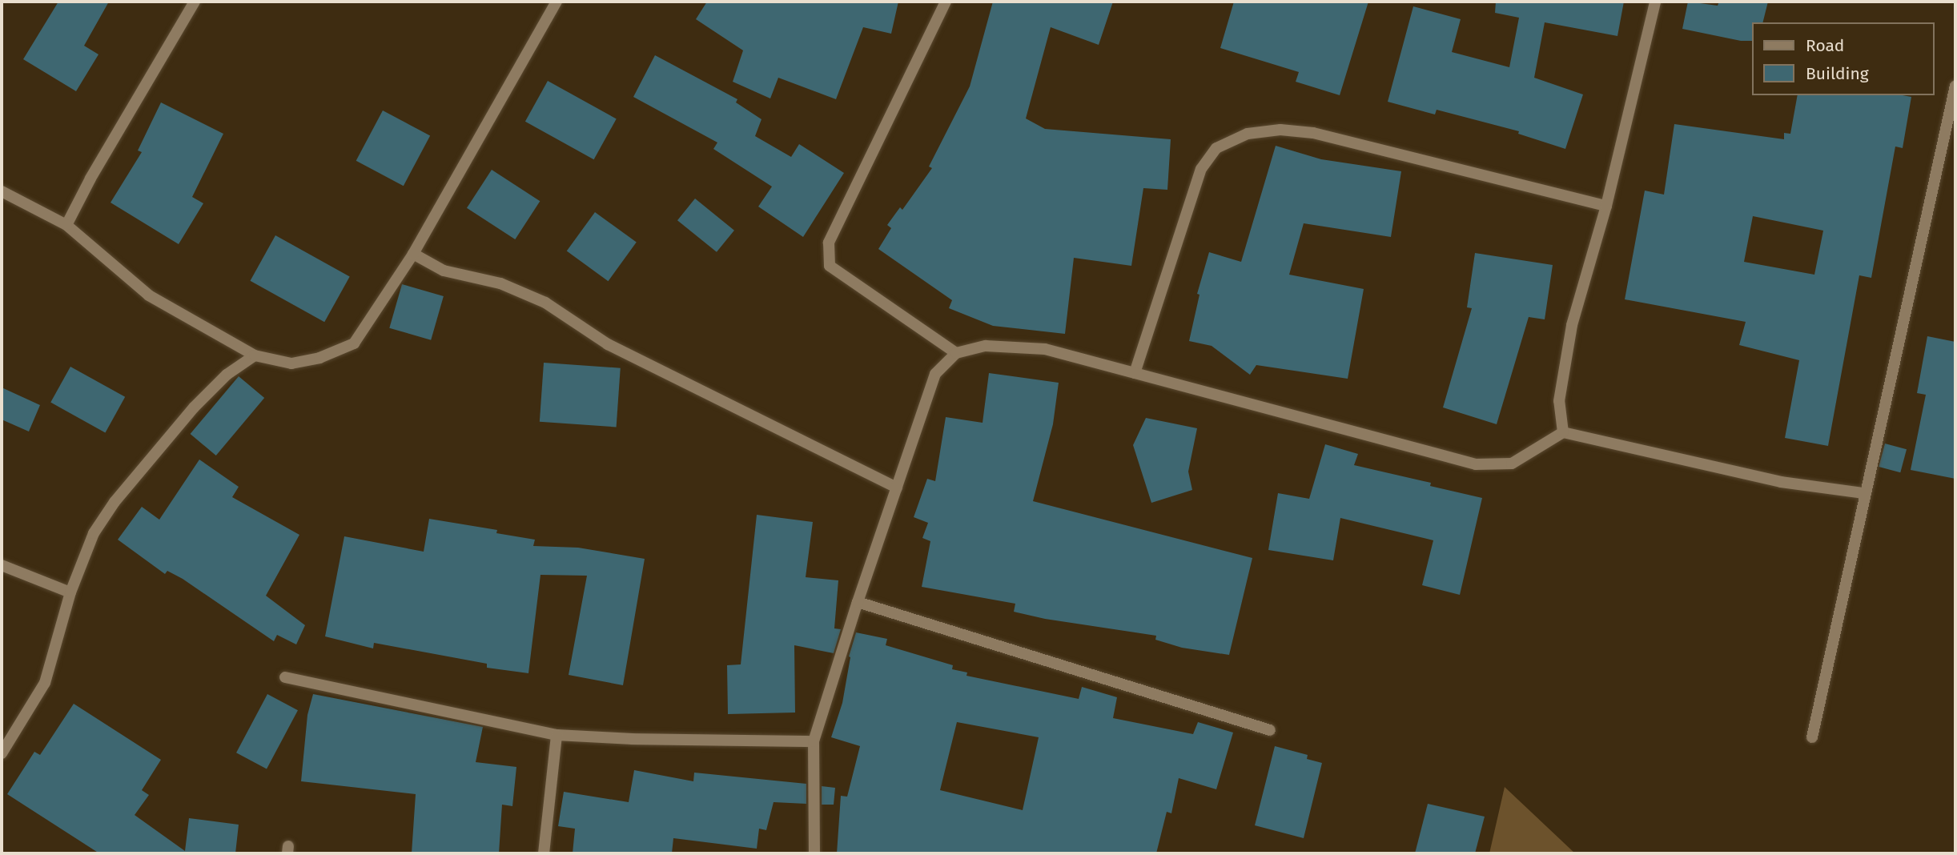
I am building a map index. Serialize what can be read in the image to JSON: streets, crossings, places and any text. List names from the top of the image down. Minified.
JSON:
{"legend":["Road","Building"]}
